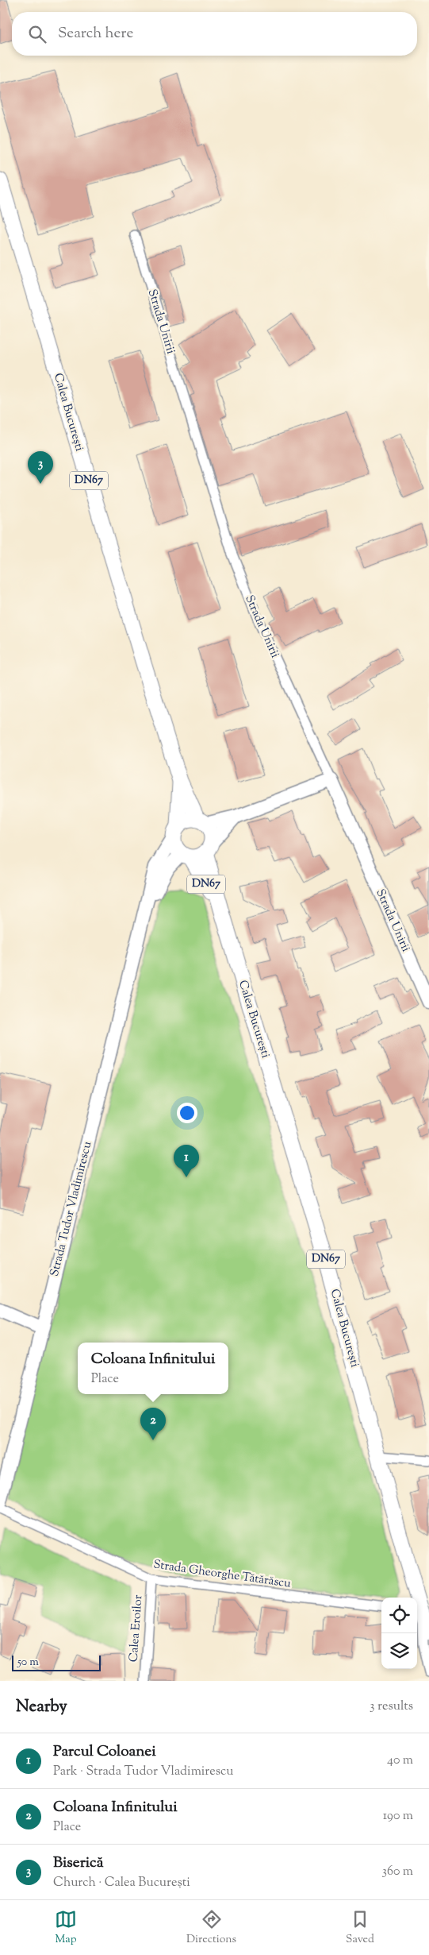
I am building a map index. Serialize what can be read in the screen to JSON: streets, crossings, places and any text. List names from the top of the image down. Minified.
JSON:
{"streets":{"main road":["Strada Unirii","Calea București","DN67","Strada Tudor Vladimirescu"],"street":["Strada Gheorghe Tătărăscu","Calea Eroilor"]},"crossings":[["Calea București","DN67"],["Calea București","Strada Tudor Vladimirescu"],["DN67","Strada Tudor Vladimirescu"],["Strada Gheorghe Tătărăscu","Calea Eroilor"]],"scale_bar":"50 m","page":{"search":"Search here","pins":["3","1","2"],"popup":["Coloana Infinitului","Place"],"scale":"50 m","heading":["Nearby","3 results"],"list":[{"mark":"1","name":"Parcul Coloanei","note":"Park · Strada Tudor Vladimirescu","value":"40 m"},{"mark":"2","name":"Coloana Infinitului","note":"Place","value":"190 m"},{"mark":"3","name":"Biserică","note":"Church · Calea București","value":"360 m"}],"nav":["Map","Directions","Saved"]}}
